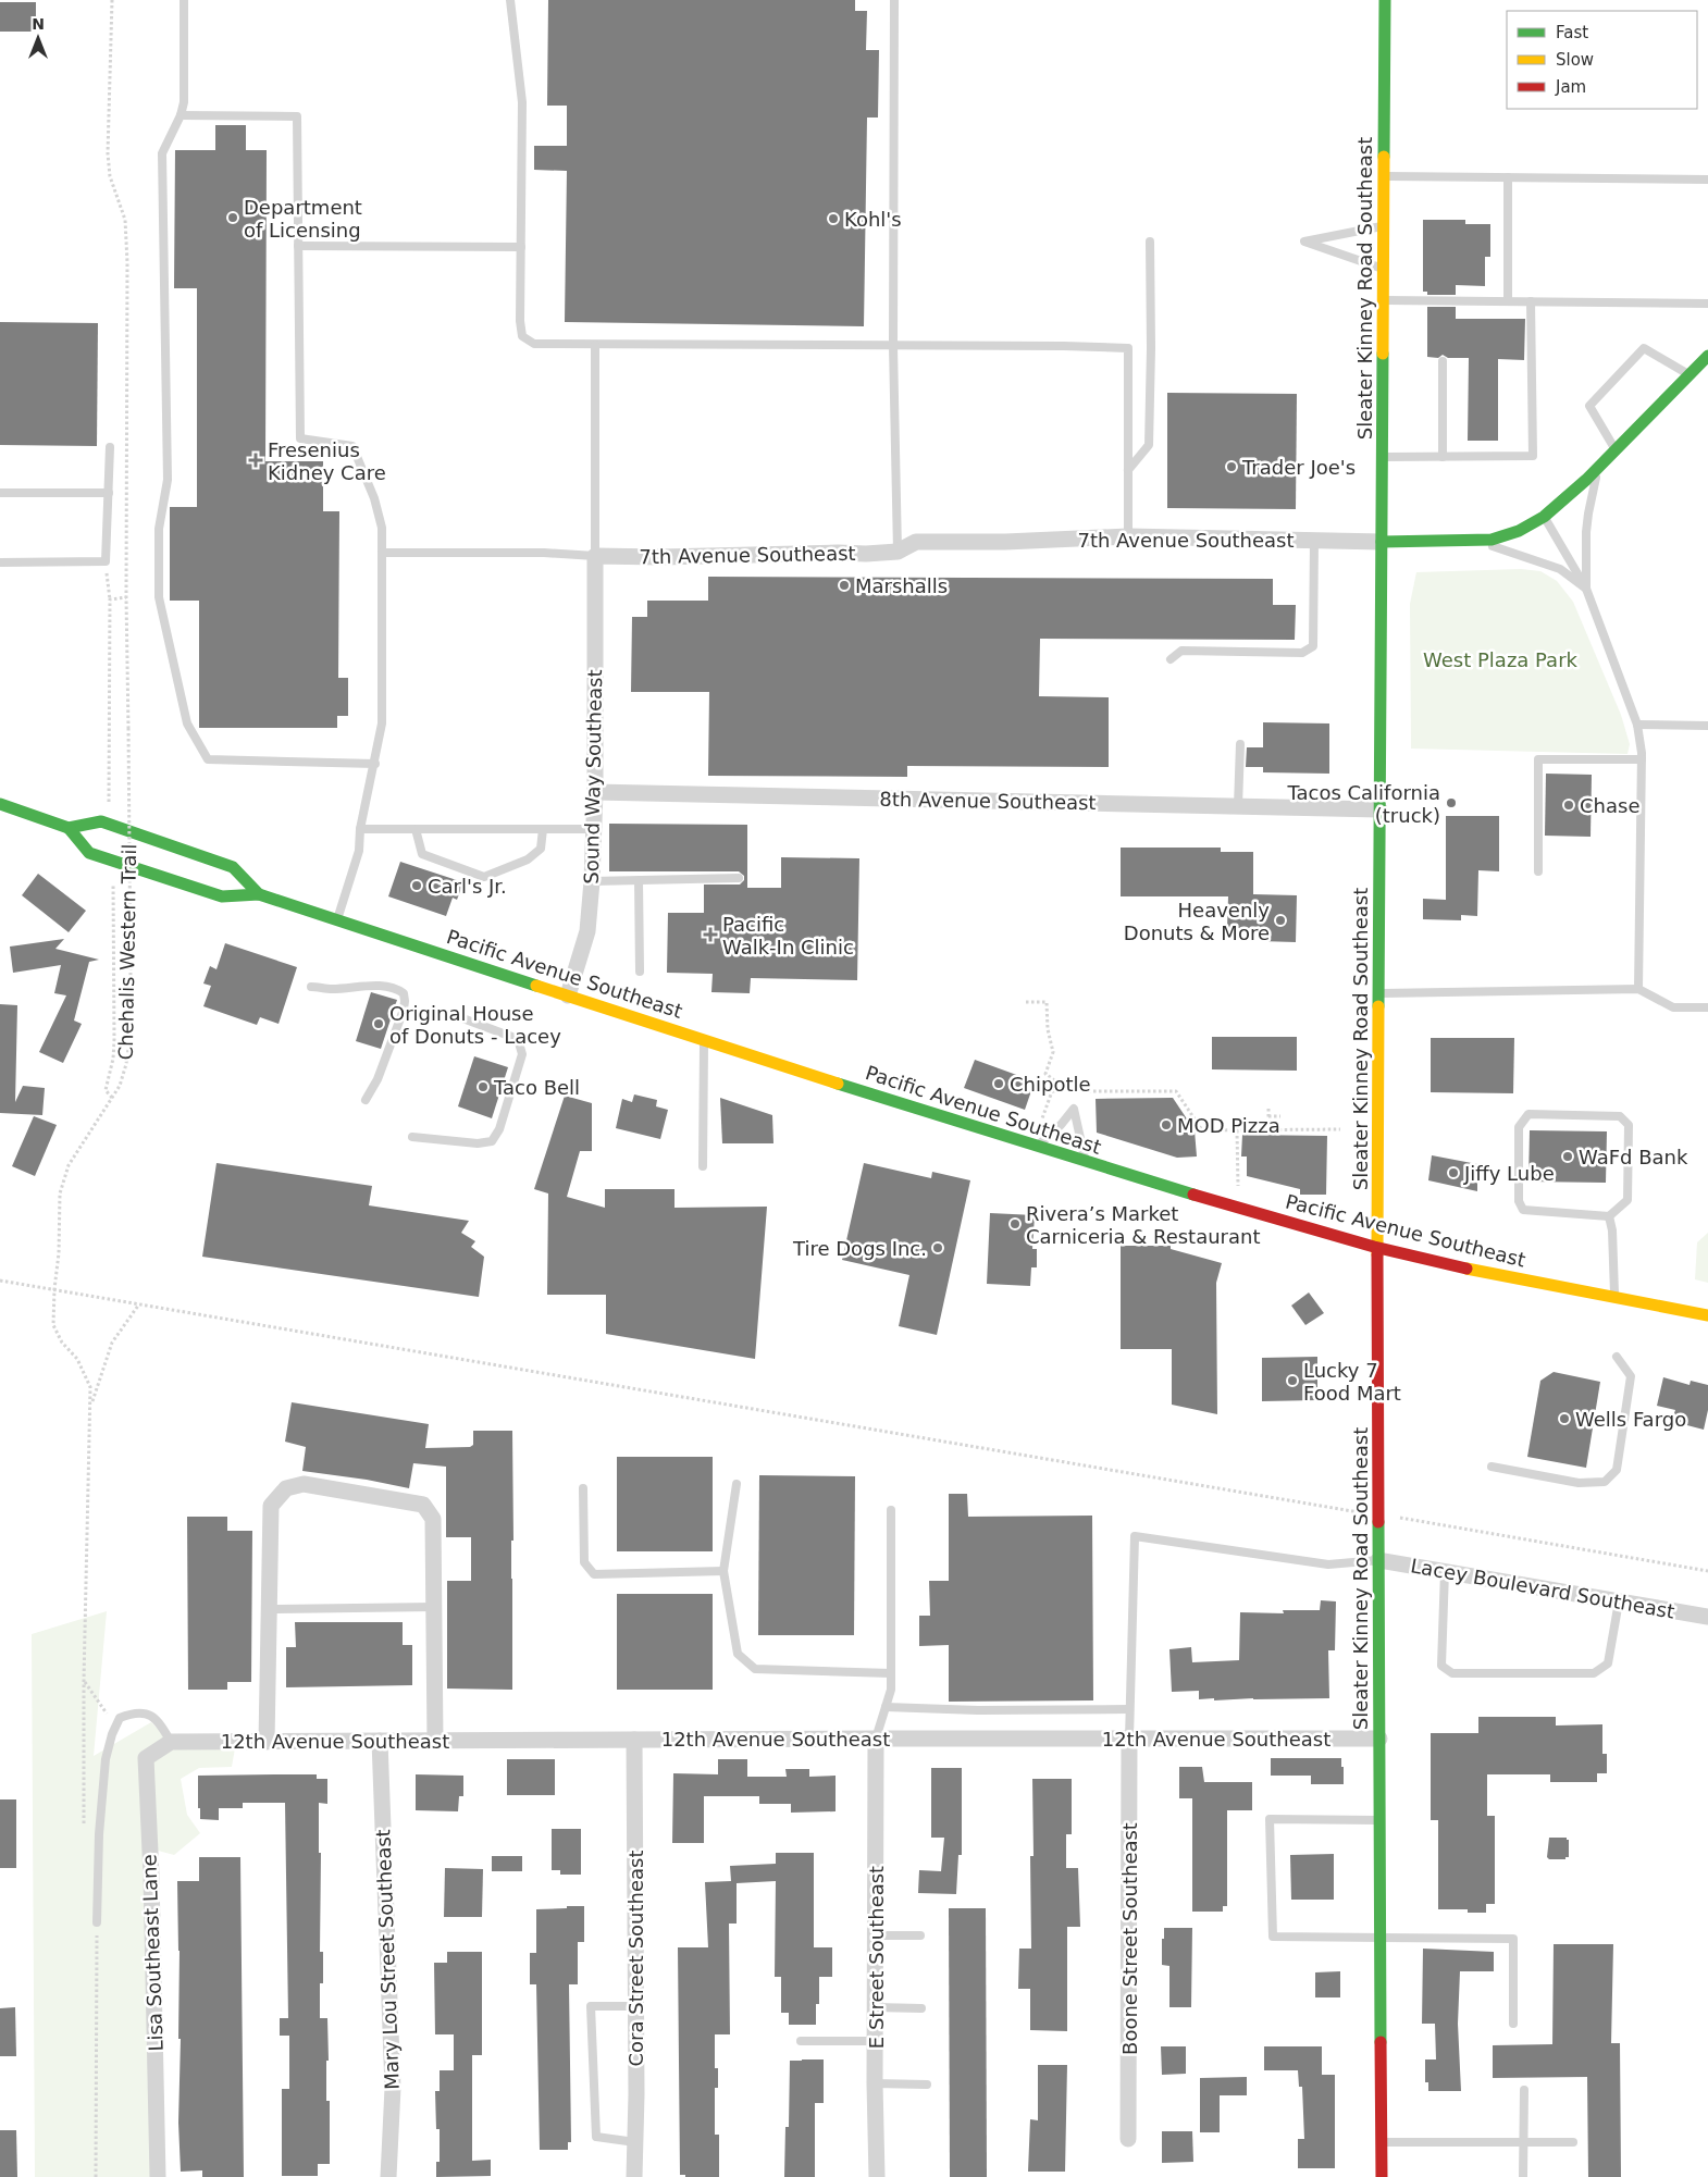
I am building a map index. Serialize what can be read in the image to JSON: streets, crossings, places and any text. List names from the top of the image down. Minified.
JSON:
{"streets":{"main road":["Sleater Kinney Road Southeast","7th Avenue Southeast","Pacific Avenue Southeast"],"street":["Sound Way Southeast","8th Avenue Southeast","Lacey Boulevard Southeast","12th Avenue Southeast","Boone Street Southeast","Lisa Southeast Lane","E Street Southeast","Cora Street Southeast","Mary Lou Street Southeast"],"path":["Chehalis Western Trail"]},"crossings":[["Sleater Kinney Road Southeast","7th Avenue Southeast"],["Sleater Kinney Road Southeast","8th Avenue Southeast"],["Sleater Kinney Road Southeast","Pacific Avenue Southeast"],["Sleater Kinney Road Southeast","Lacey Boulevard Southeast"],["Sleater Kinney Road Southeast","12th Avenue Southeast"],["7th Avenue Southeast","Sound Way Southeast"],["Sound Way Southeast","8th Avenue Southeast"],["Sound Way Southeast","Pacific Avenue Southeast"],["12th Avenue Southeast","Boone Street Southeast"],["12th Avenue Southeast","Lisa Southeast Lane"],["12th Avenue Southeast","E Street Southeast"],["12th Avenue Southeast","Cora Street Southeast"],["12th Avenue Southeast","Mary Lou Street Southeast"]],"parks":["West Plaza Park"],"places":{"other":["Department of Licensing","Kohl's","Trader Joe's","Marshalls","Tacos California (truck)","Chase","Carl's Jr.","Heavenly Donuts & More","Original House of Donuts - Lacey","Chipotle","Taco Bell","MOD Pizza","WaFd Bank","Jiffy Lube","Rivera’s Market Carniceria & Restaurant","Tire Dogs Inc.","Lucky 7 Food Mart","Wells Fargo"],"health":["Fresenius Kidney Care","Pacific Walk-In Clinic"]},"legend":["Fast","Slow","Jam"],"north":"top"}
